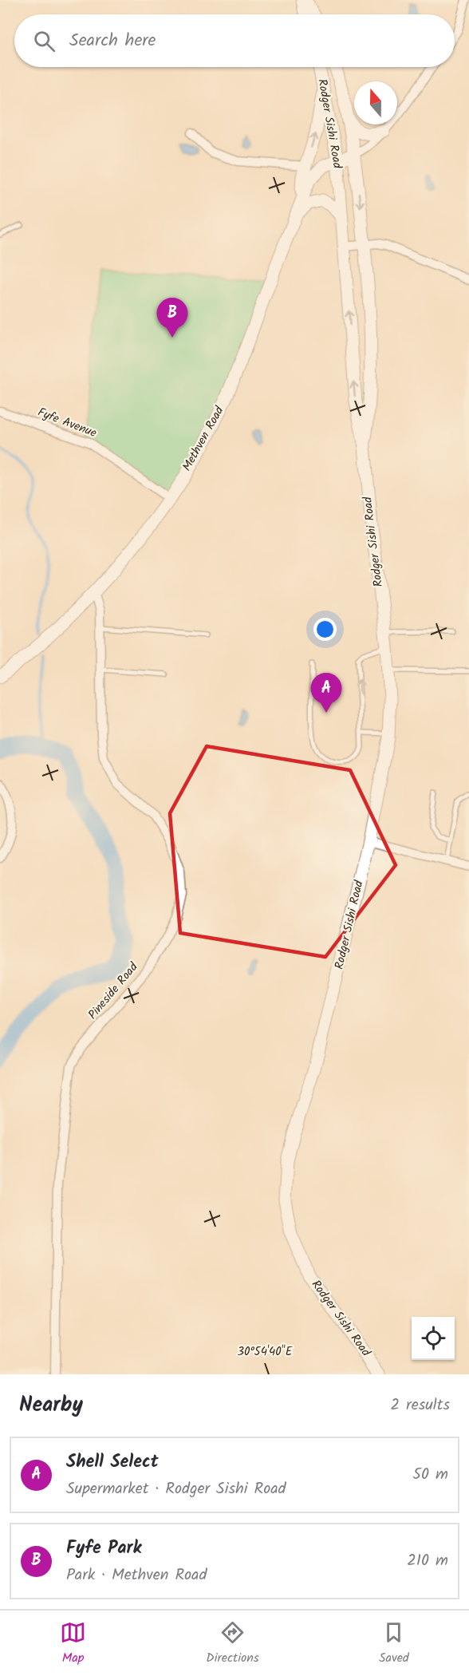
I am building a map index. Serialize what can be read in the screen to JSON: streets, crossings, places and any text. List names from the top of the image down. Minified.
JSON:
{"streets":{"main road":["Rodger Sishi Road","Methven Road"],"street":["Fyfe Avenue","Pineside Road"]},"crossings":[["Rodger Sishi Road","Methven Road"],["Fyfe Avenue","Methven Road"],["Methven Road","Pineside Road"]],"north":"top","page":{"search":"Search here","pins":["B","A"],"heading":["Nearby","2 results"],"list":[{"mark":"A","name":"Shell Select","note":"Supermarket · Rodger Sishi Road","value":"50 m"},{"mark":"B","name":"Fyfe Park","note":"Park · Methven Road","value":"210 m"}],"nav":["Map","Directions","Saved"]},"coordinates":["30°54'40\"E"]}
